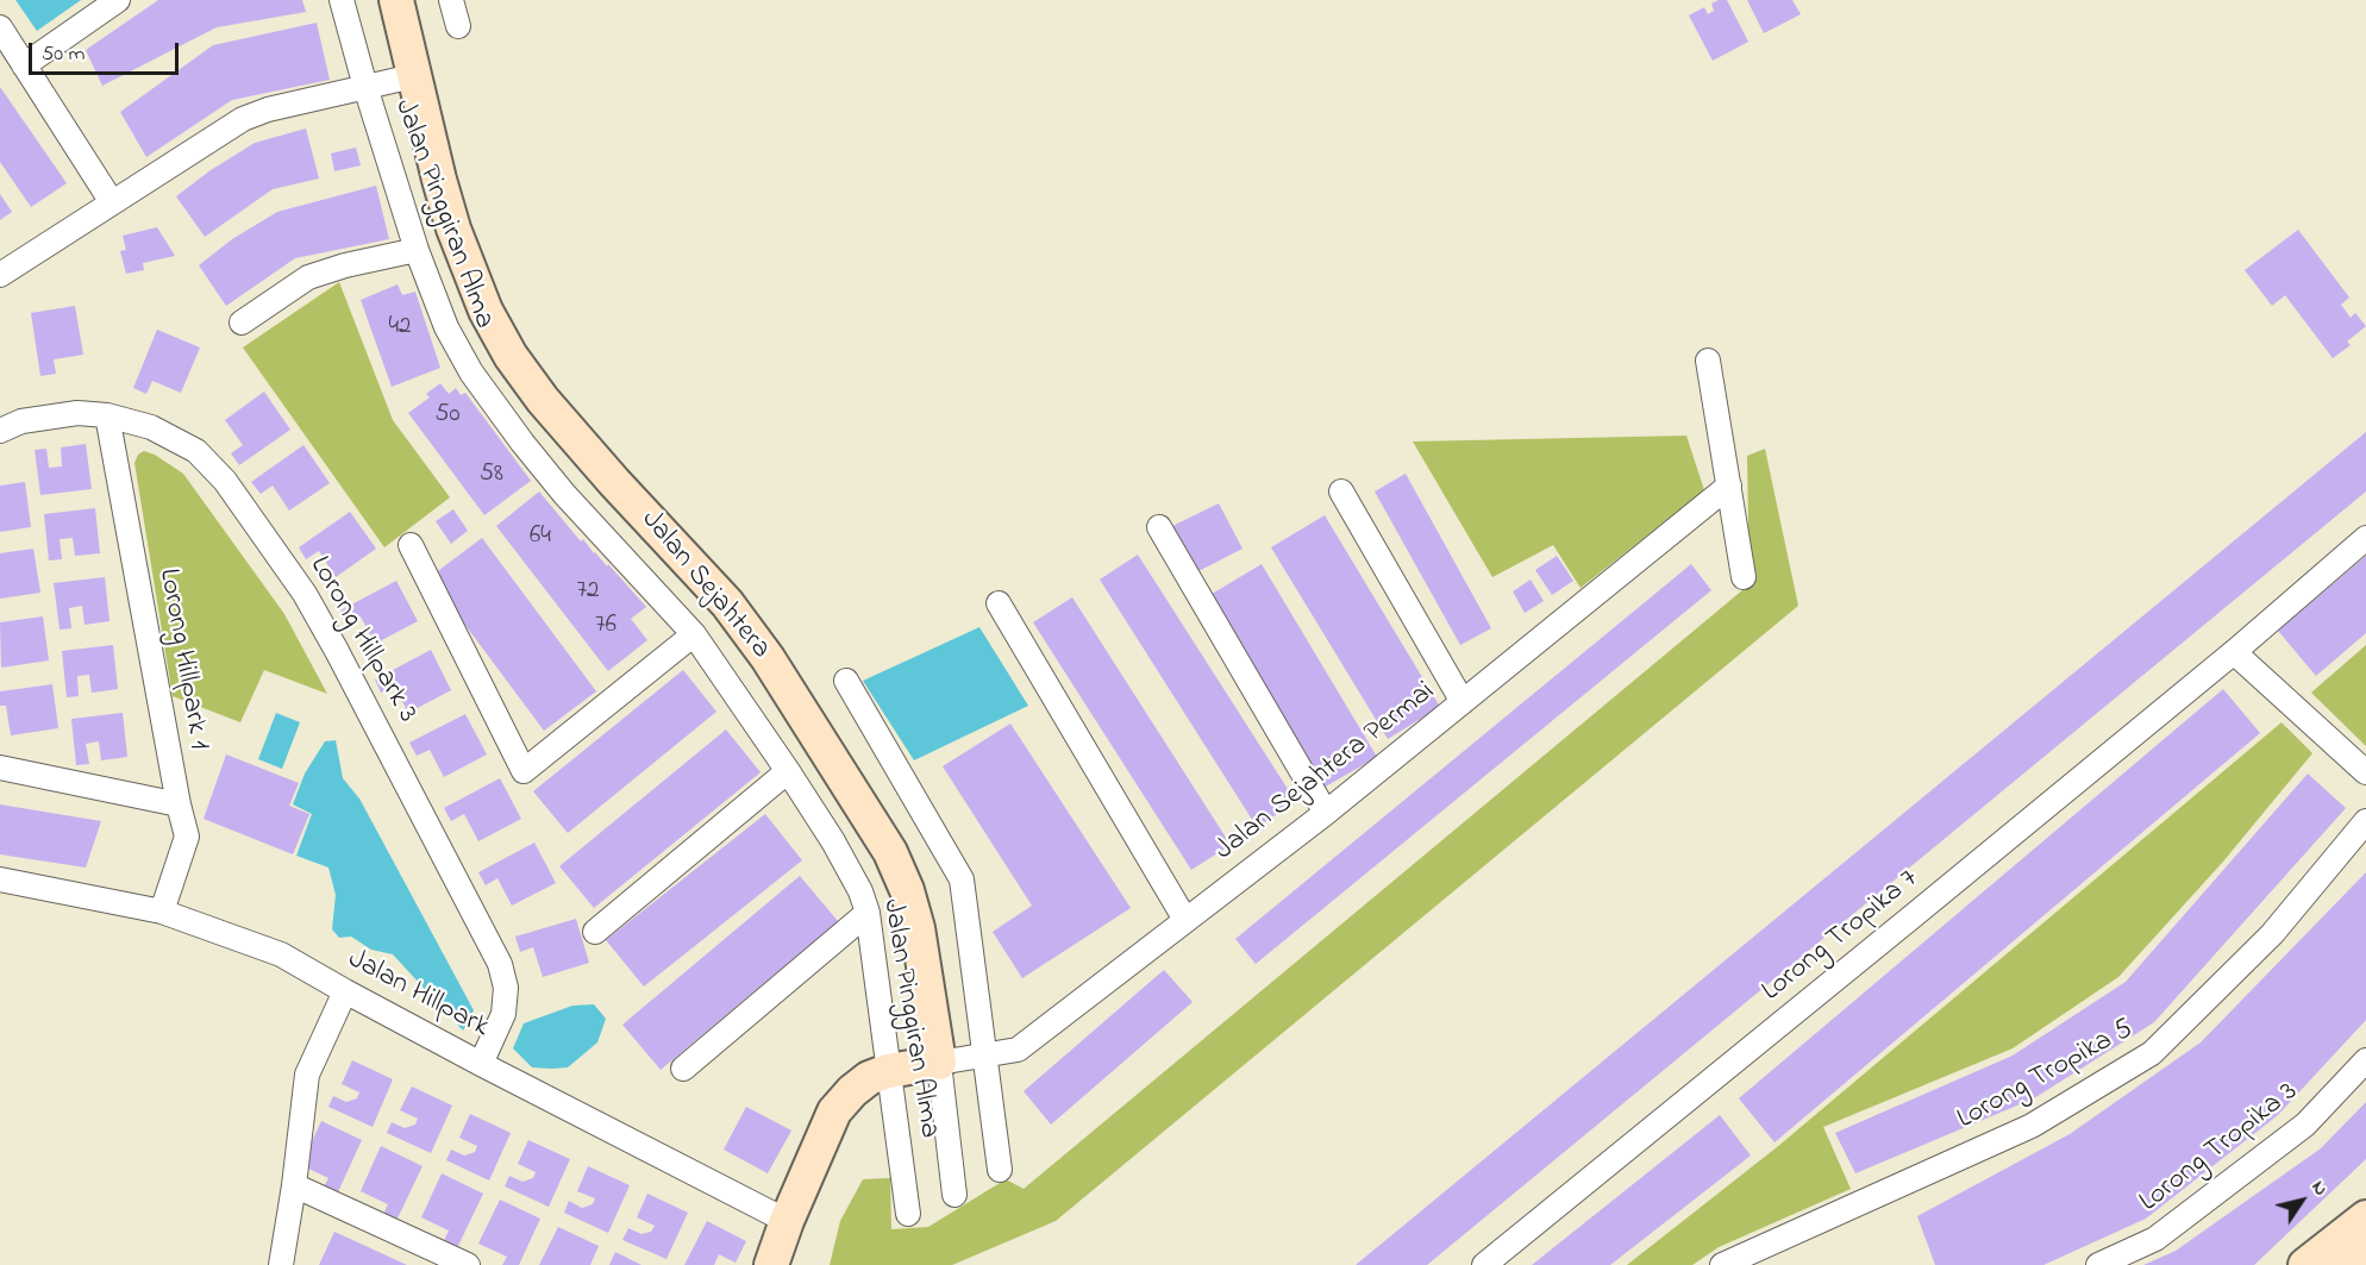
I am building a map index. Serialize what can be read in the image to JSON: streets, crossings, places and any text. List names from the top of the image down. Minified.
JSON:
{"streets":{"main road":["Jalan Sejahtera"],"street":["Jalan Pinggiran Alma","Lorong Hillpark 3","Lorong Hillpark 1","Jalan Sejahtera Permai","Lorong Tropika 7","Jalan Hillpark","Lorong Tropika 5","Lorong Tropika 3"]},"crossings":[["Jalan Sejahtera","Jalan Sejahtera Permai"],["Lorong Hillpark 3","Lorong Hillpark 1"],["Lorong Hillpark 3","Jalan Hillpark"],["Lorong Hillpark 1","Jalan Hillpark"]],"house_numbers":["42","50","58","64","72","76"],"scale_bar":"50 m","north":"top right"}
